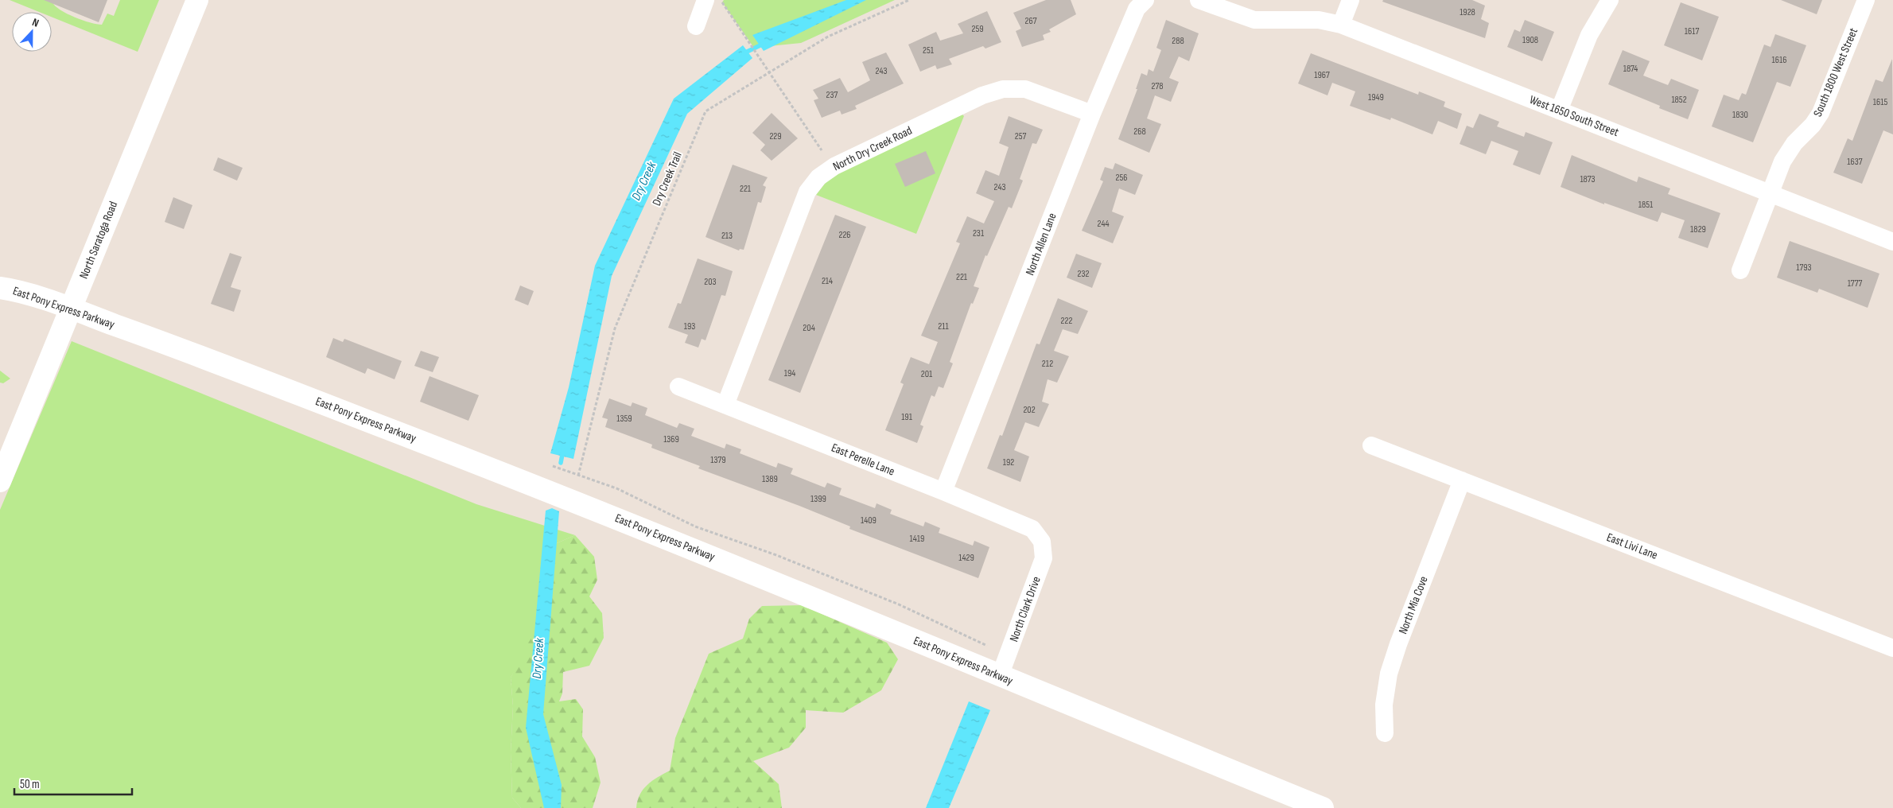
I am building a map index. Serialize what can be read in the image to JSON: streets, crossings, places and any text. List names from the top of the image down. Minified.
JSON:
{"streets":{"street":["South 1800 West Street","West 1650 South Street","North Dry Creek Road","North Saratoga Road","North Allen Lane","East Pony Express Parkway","East Perelle Lane","East Livi Lane","North Mia Cove","North Clark Drive"],"path":["Dry Creek Trail"]},"crossings":[["South 1800 West Street","West 1650 South Street"],["North Dry Creek Road","North Allen Lane"],["North Dry Creek Road","East Perelle Lane"],["North Saratoga Road","East Pony Express Parkway"],["North Allen Lane","East Perelle Lane"],["East Pony Express Parkway","North Clark Drive"],["East Perelle Lane","North Clark Drive"],["East Livi Lane","North Mia Cove"]],"water":["Dry Creek"],"house_numbers":["1928","267","259","1617","1908","288","251","1616","1874","243","1967","278","237","1949","1852","1615","1830","268","229","257","1637","256","1873","243","221","1851","244","1829","231","226","213","1793","232","221","214","203","1777","222","193","211","204","212","194","201","202","191","1359","1369","1379","192","1389","1399","1409","1419","1429"],"scale_bar":"50 m","north":"top"}
